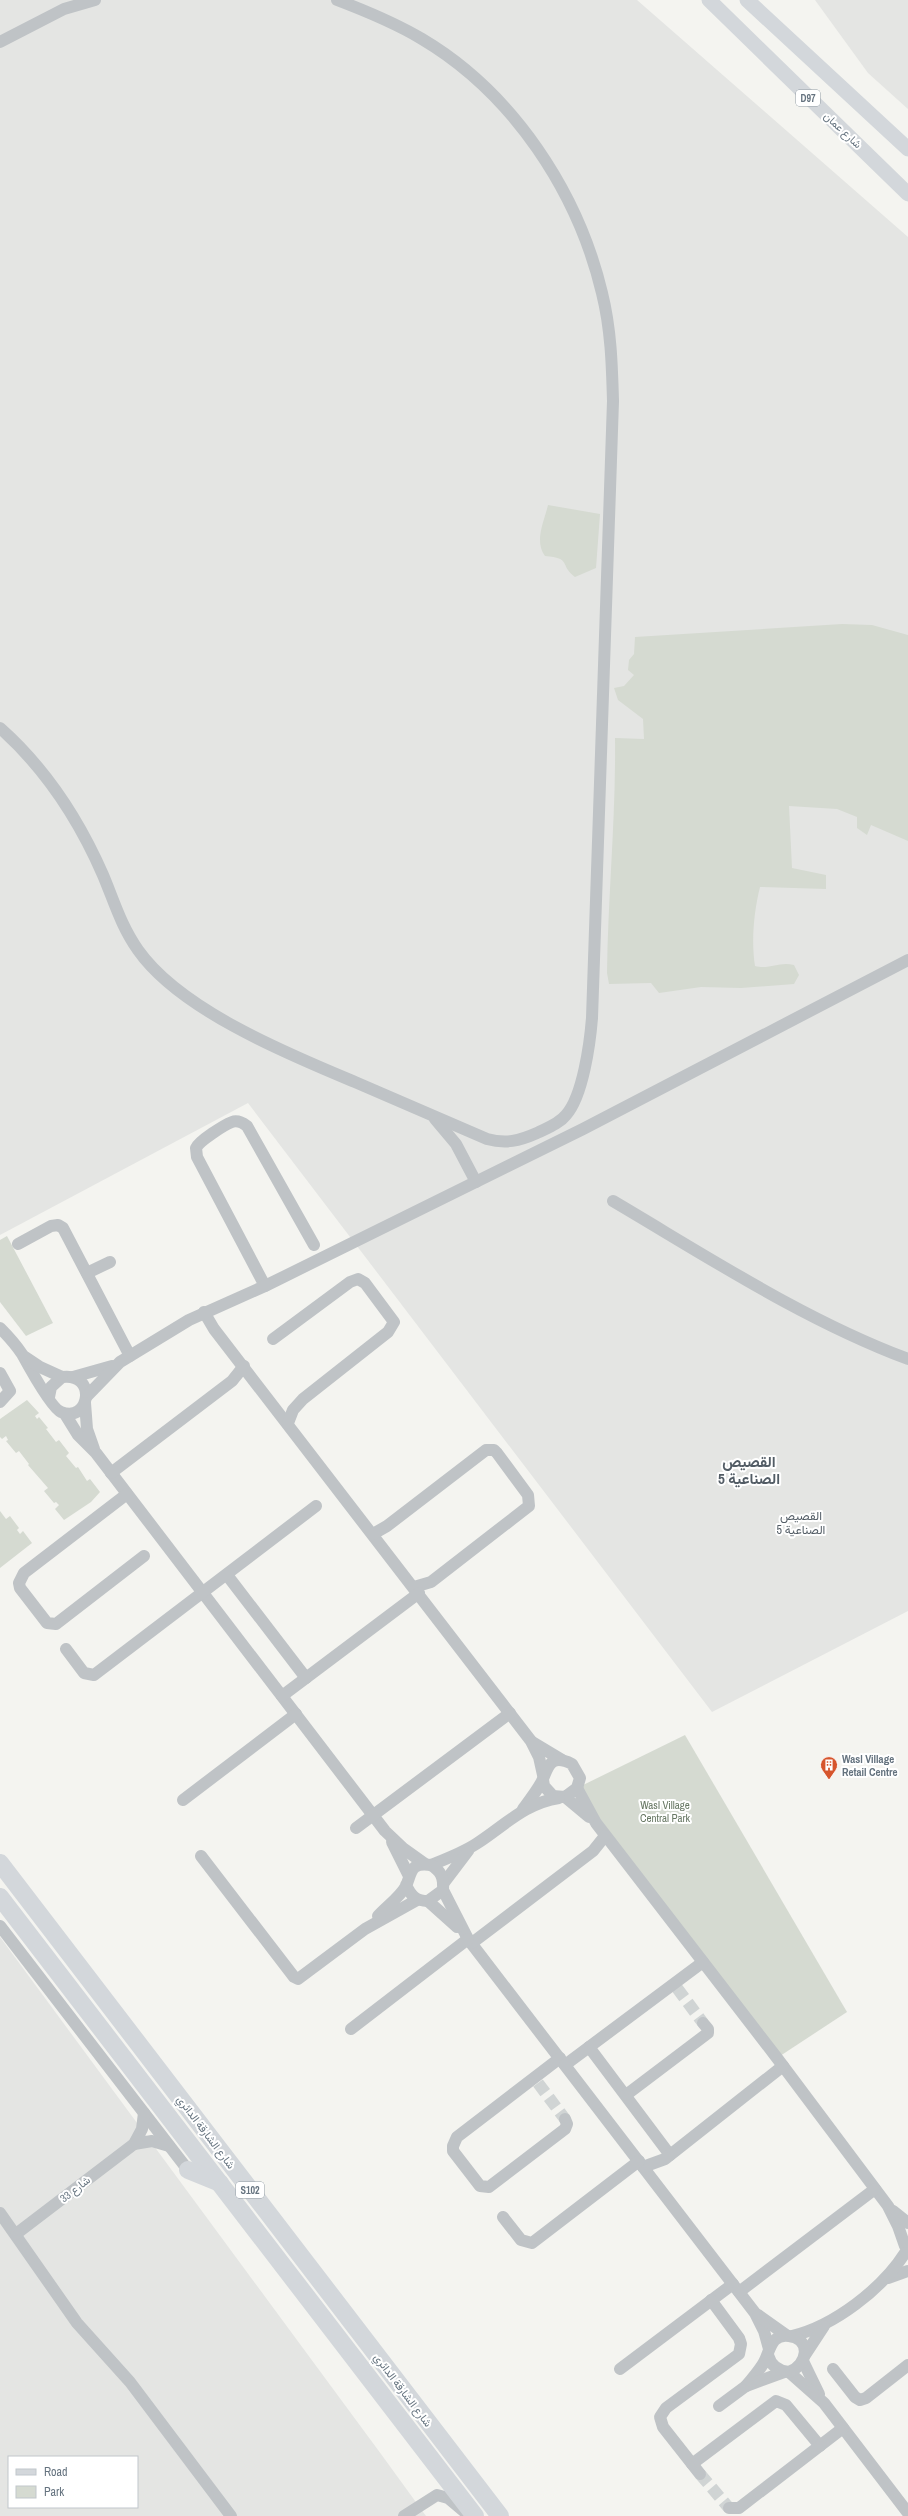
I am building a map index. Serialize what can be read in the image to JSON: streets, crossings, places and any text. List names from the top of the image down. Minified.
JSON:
{"streets":{"highway":["شارع الشارقة الدائري","S102"],"main road":["D97","شارع عمان"],"street":["شارع 33"]},"districts":["القصيص الصناعية 5","القصيص الصناعية 5"],"parks":["Wasl Village Central Park"],"places":{"building":["Wasl Village Retail Centre"]},"legend":["Road","Park"]}
